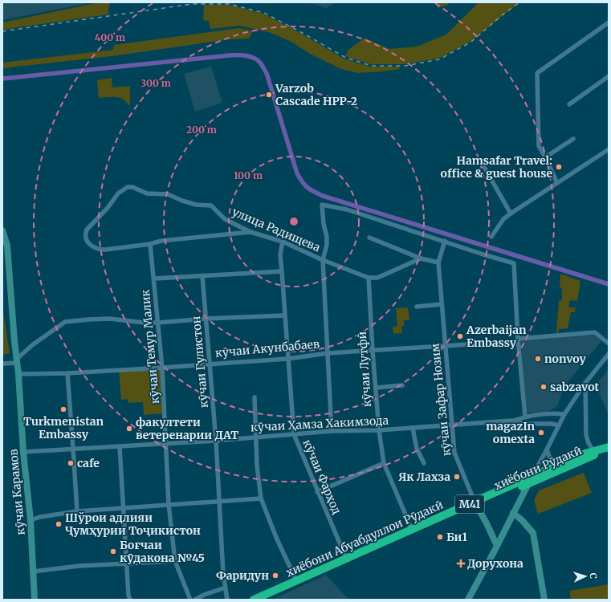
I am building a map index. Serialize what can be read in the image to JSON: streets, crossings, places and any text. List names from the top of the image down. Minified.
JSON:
{"streets":{"highway":["хиёбони Рӯдакӣ","M41","хиёбони Абуабдуллои Рӯдакӣ"],"main road":["кӯчаи Зафар Нозим","кӯчаи Карамов"],"street":["улица Радищева","кӯчаи Темур Малик","кӯчаи Акунбабаев","кӯчаи Гулистон","кӯчаи Лутфӣ","кӯчаи Ҳамза Хакимзода","кӯчаи Фарҳод"]},"crossings":[["улица Радищева","кӯчаи Темур Малик"],["улица Радищева","кӯчаи Лутфӣ"],["улица Радищева","кӯчаи Фарҳод"],["кӯчаи Темур Малик","кӯчаи Акунбабаев"],["кӯчаи Темур Малик","кӯчаи Ҳамза Хакимзода"],["кӯчаи Акунбабаев","кӯчаи Гулистон"],["кӯчаи Акунбабаев","кӯчаи Лутфӣ"],["кӯчаи Акунбабаев","кӯчаи Зафар Нозим"],["кӯчаи Акунбабаев","кӯчаи Фарҳод"],["кӯчаи Акунбабаев","кӯчаи Карамов"],["кӯчаи Гулистон","кӯчаи Ҳамза Хакимзода"],["кӯчаи Лутфӣ","кӯчаи Ҳамза Хакимзода"],["кӯчаи Лутфӣ","хиёбони Абуабдуллои Рӯдакӣ"],["кӯчаи Зафар Нозим","кӯчаи Ҳамза Хакимзода"],["кӯчаи Зафар Нозим","хиёбони Рӯдакӣ"],["кӯчаи Зафар Нозим","хиёбони Абуабдуллои Рӯдакӣ"],["кӯчаи Ҳамза Хакимзода","кӯчаи Фарҳод"],["кӯчаи Ҳамза Хакимзода","кӯчаи Карамов"],["хиёбони Рӯдакӣ","хиёбони Абуабдуллои Рӯдакӣ"],["кӯчаи Фарҳод","хиёбони Абуабдуллои Рӯдакӣ"]],"places":{"other":["Varzob Cascade HPP-2","Hamsafar Travel: office & guest house","Azerbaijan Embassy","nonvoy","sabzavot","Turkmenistan Embassy","факултети ветеренарии ДАТ","magazIn omexta","cafe","Як Лахза","Шўрои адлияи Ҷумҳурии Тоҷикистон","Би1","Боғчаи кӯдакона №45","Фаридун"],"health":["Дорухона"]},"north":"right","rings":["400 m","300 m","200 m","100 m"]}
